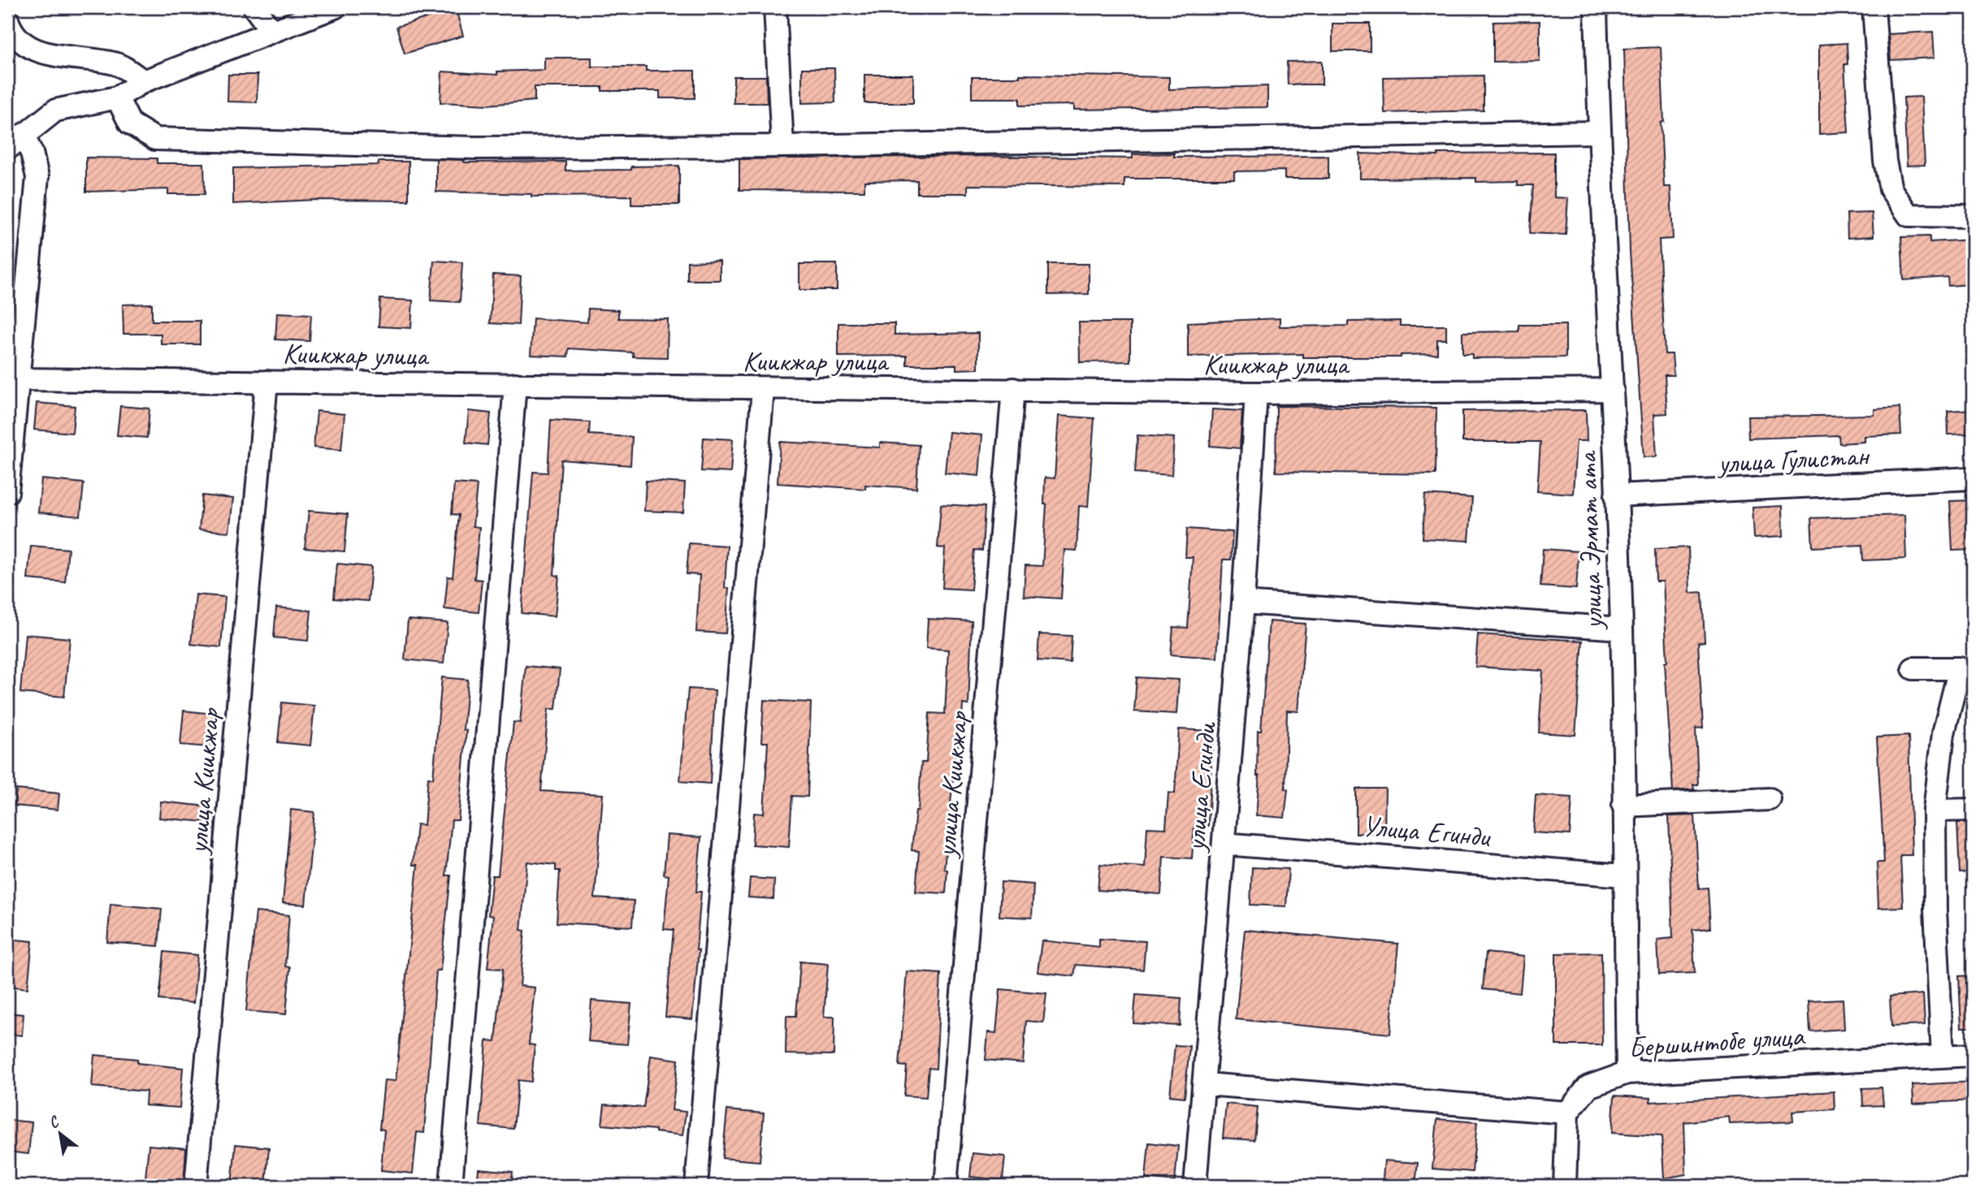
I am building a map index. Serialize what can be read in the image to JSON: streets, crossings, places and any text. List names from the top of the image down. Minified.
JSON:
{"streets":{"street":["Киикжар улица","улица Гулистан","улица Эрмат ата","улица Киикжар","улица Егинди","Улица Егинди","Бершинтобе улица"]},"crossings":[["Киикжар улица","улица Эрмат ата"],["Киикжар улица","улица Киикжар"],["Киикжар улица","улица Егинди"],["улица Гулистан","улица Эрмат ата"],["улица Эрмат ата","Улица Егинди"],["улица Эрмат ата","Бершинтобе улица"],["улица Егинди","Улица Егинди"]],"north":"top left"}
